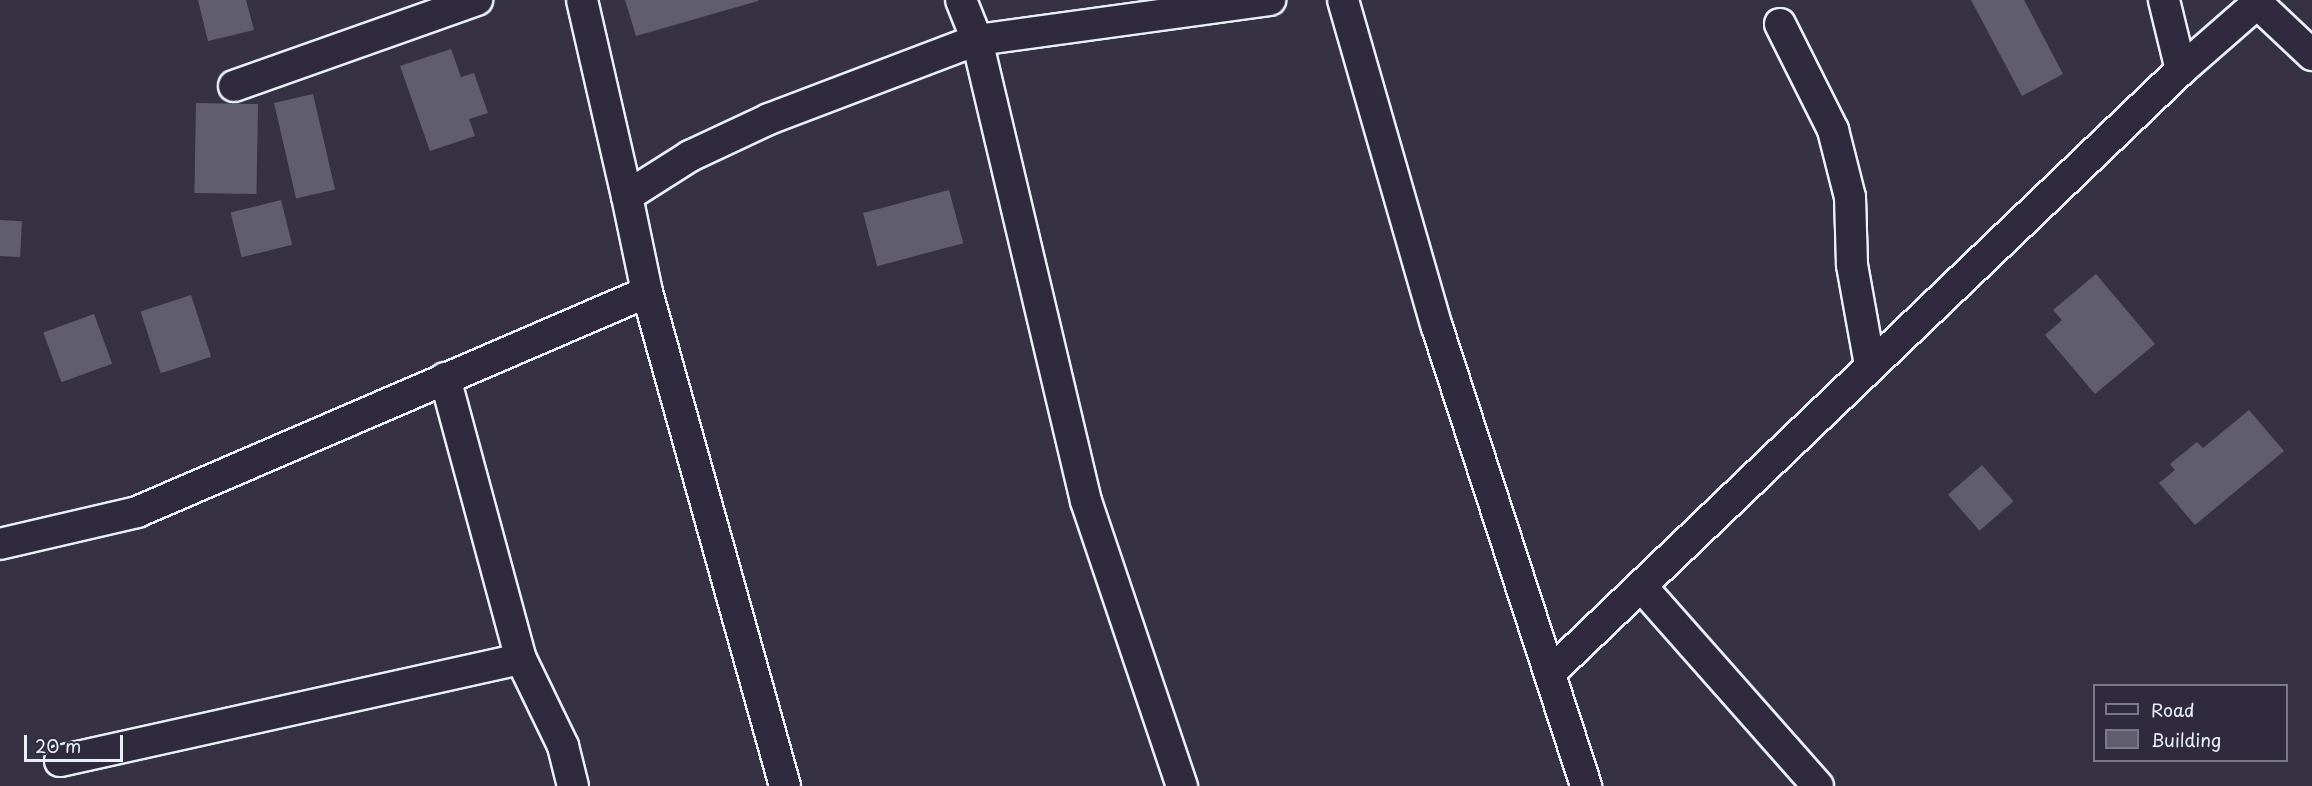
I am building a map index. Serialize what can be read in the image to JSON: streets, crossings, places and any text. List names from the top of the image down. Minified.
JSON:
{"legend":["Road","Building"],"scale_bar":"20 m"}
